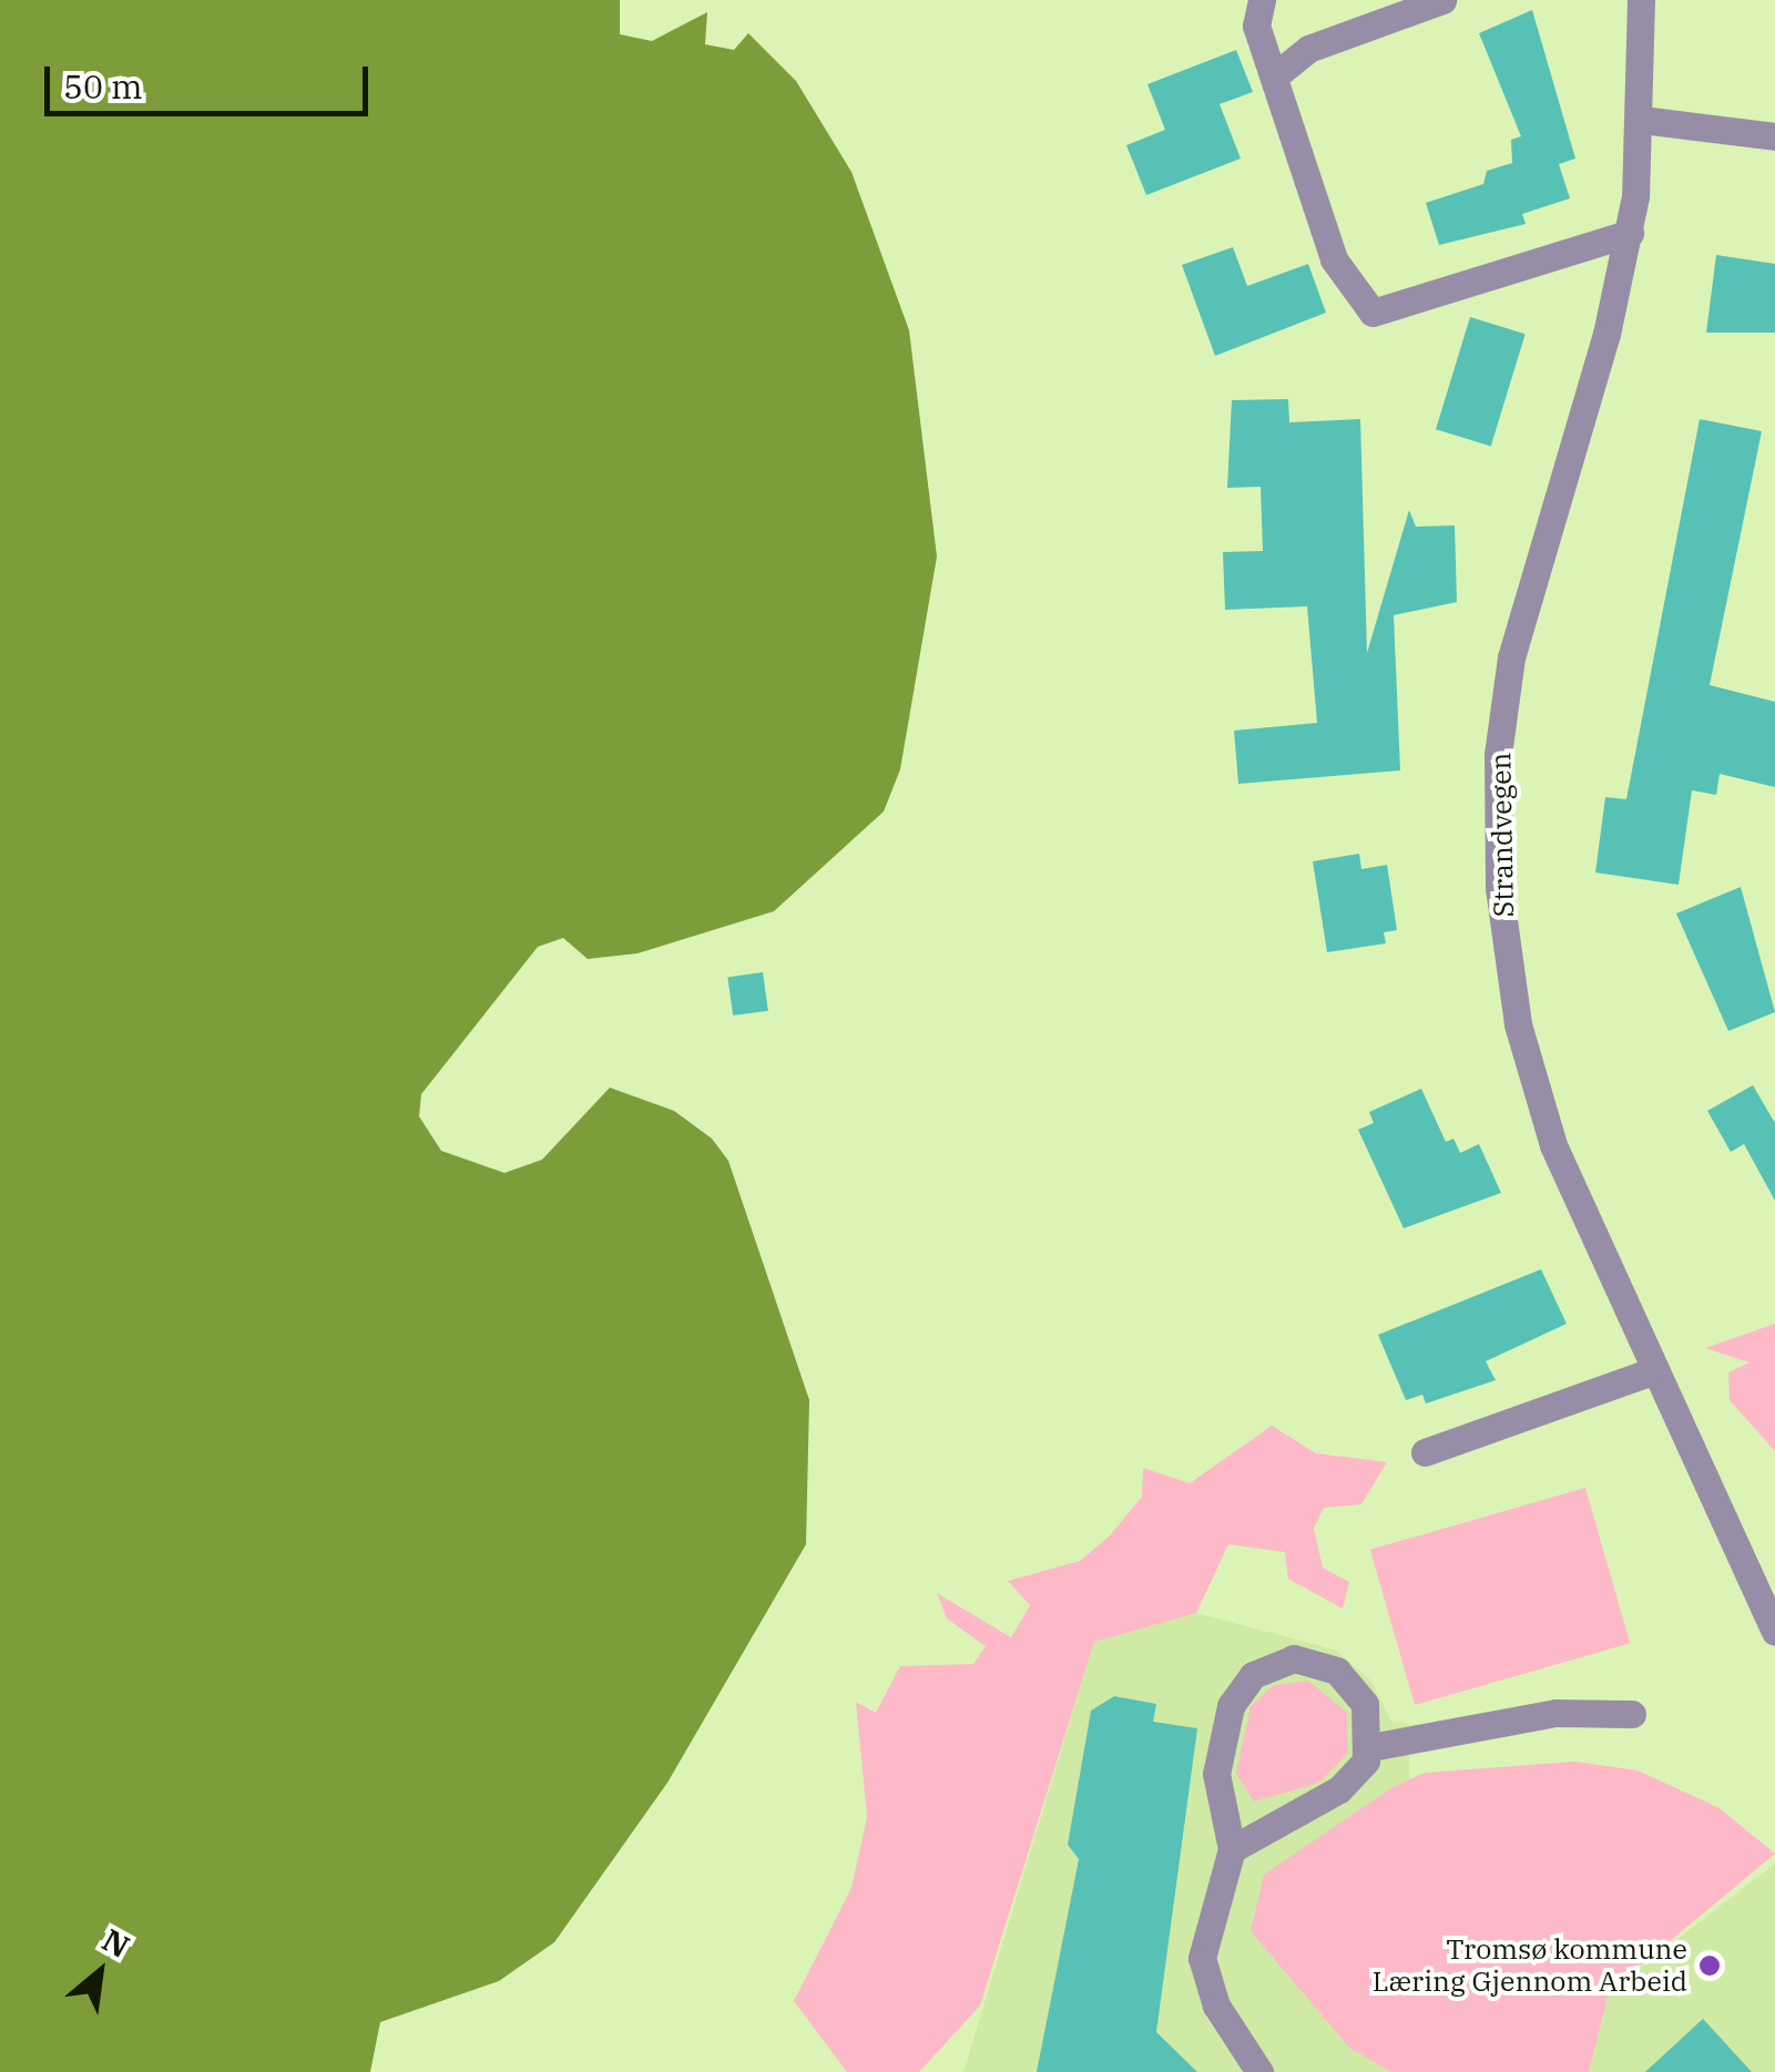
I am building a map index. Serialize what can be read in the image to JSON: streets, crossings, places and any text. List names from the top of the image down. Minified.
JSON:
{"streets":{"street":["Strandvegen"]},"places":["Tromsø kommune Læring Gjennom Arbeid"],"scale_bar":"50 m","north":"top right"}
